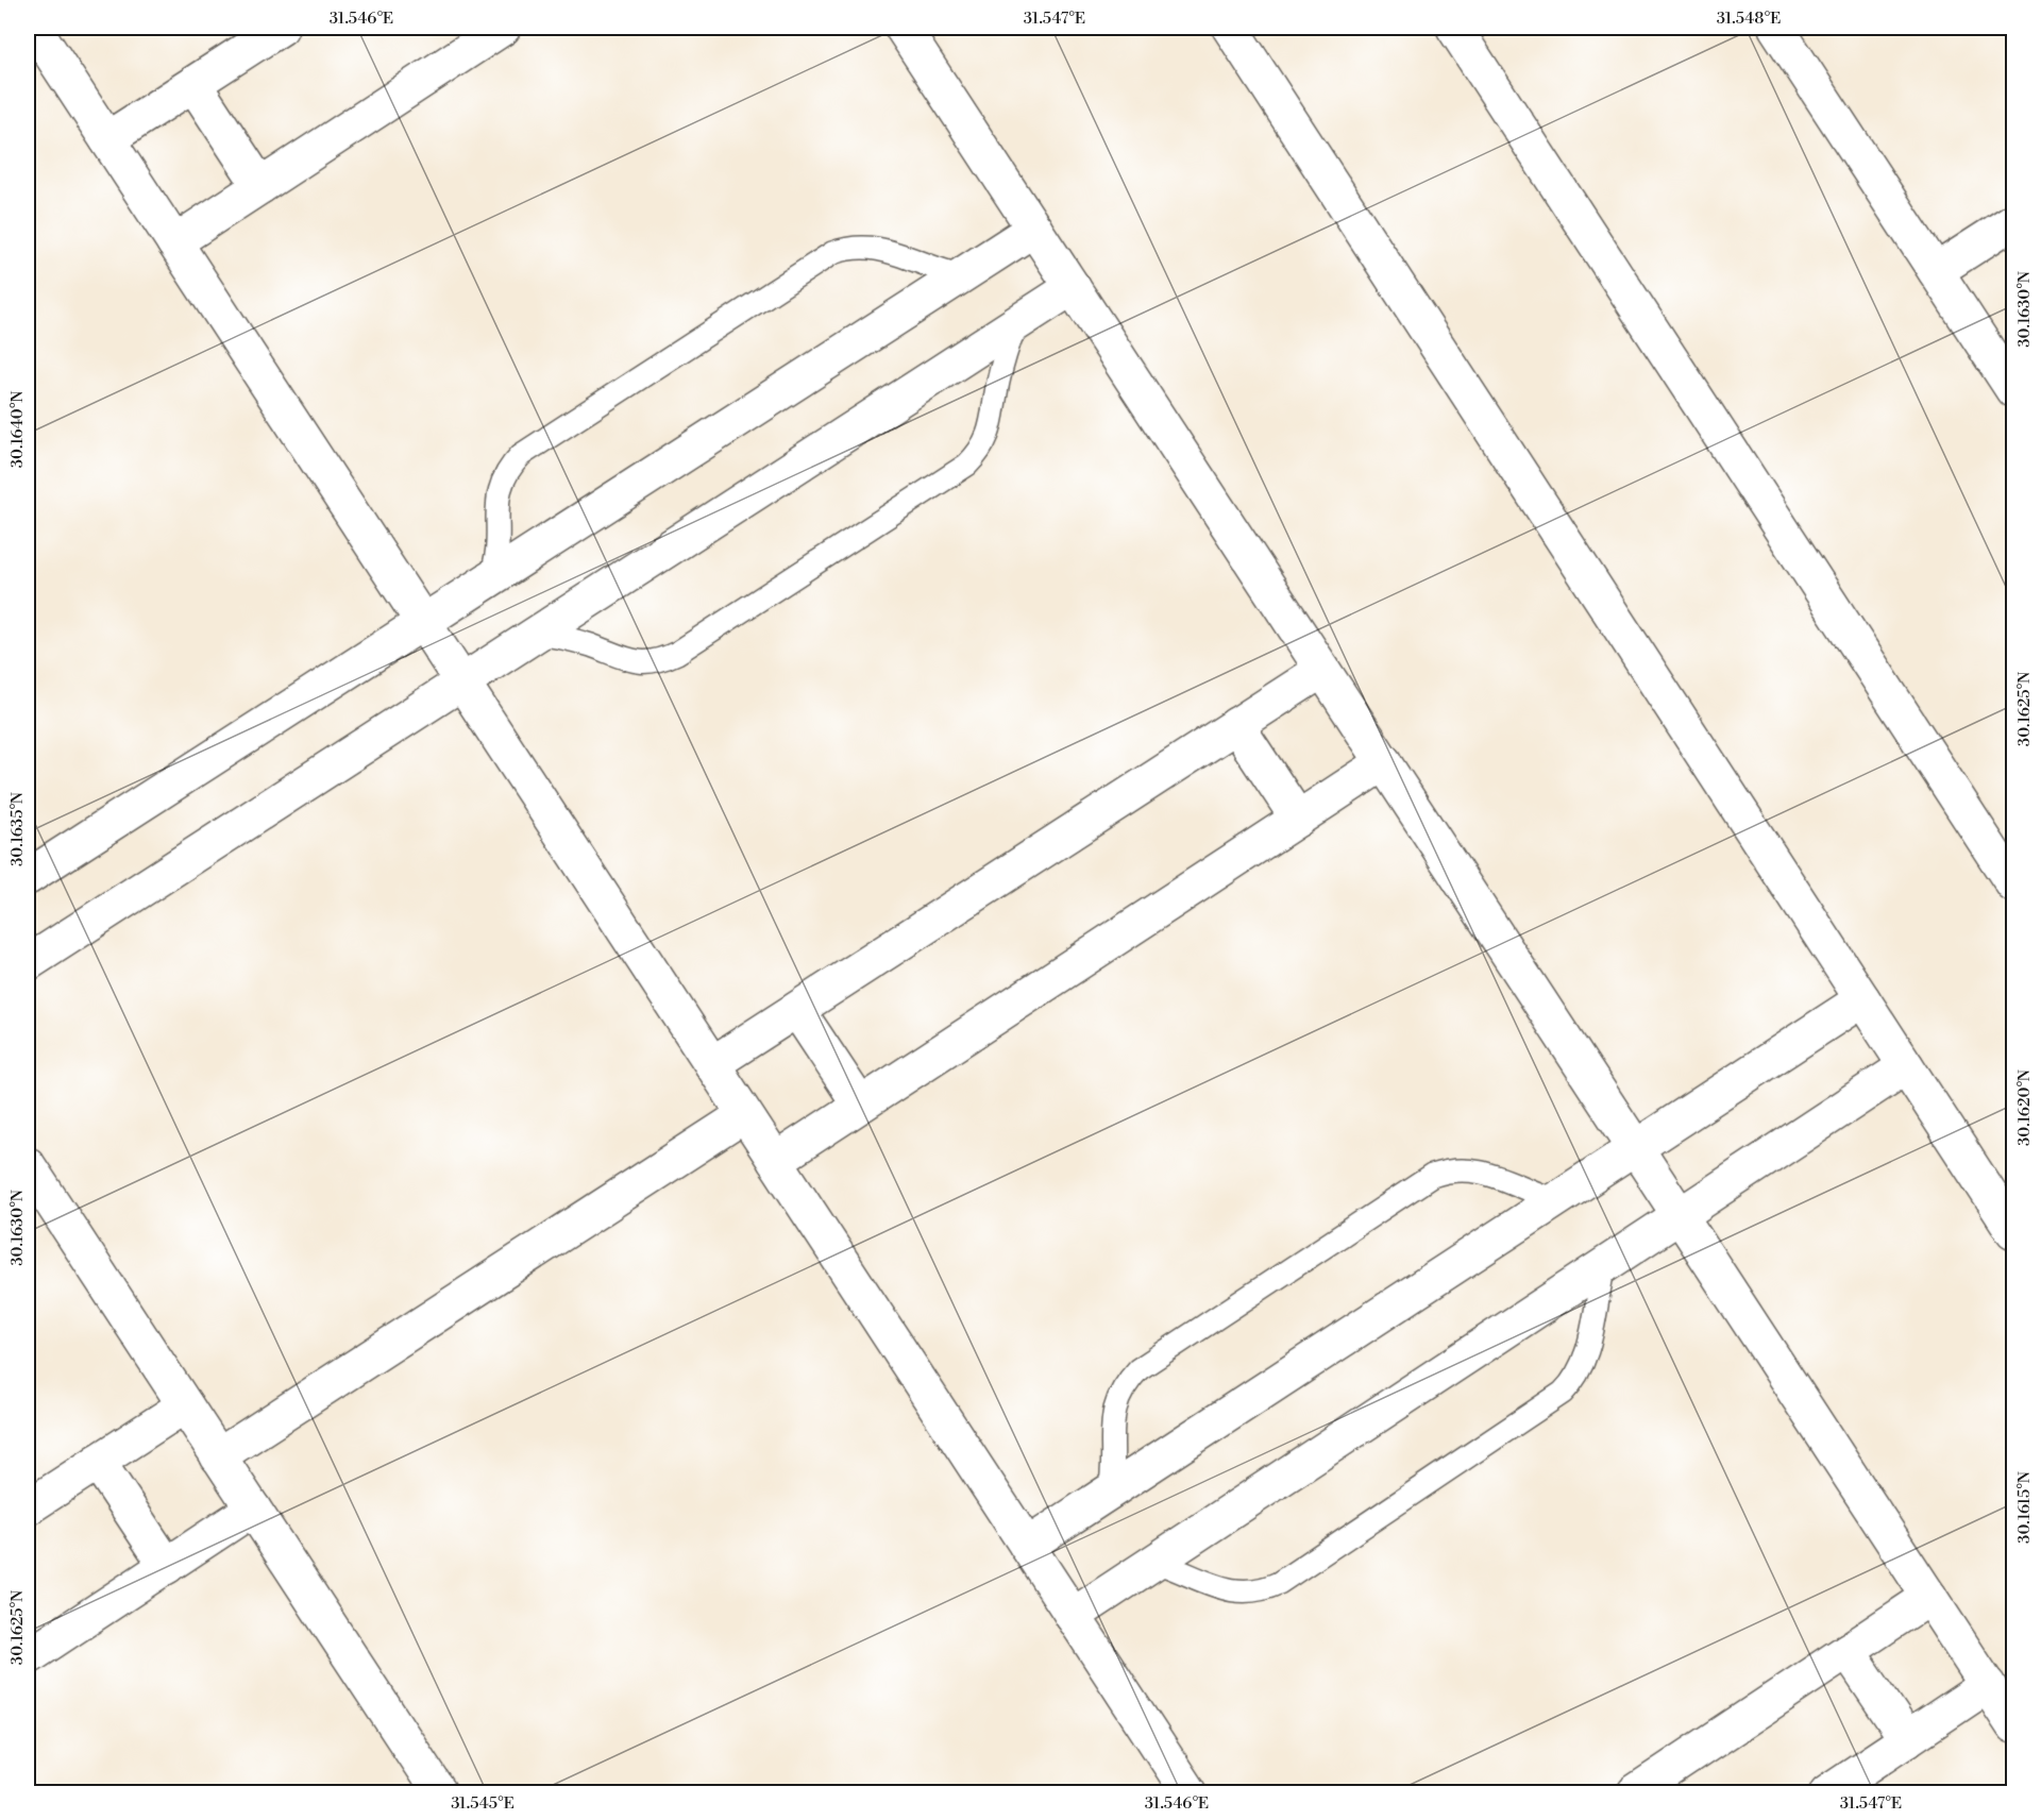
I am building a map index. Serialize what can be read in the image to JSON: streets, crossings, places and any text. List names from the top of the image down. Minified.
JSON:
{"coordinates":["31.546°E","31.547°E","31.548°E","30.1630°N","30.1640°N","30.1625°N","30.1635°N","30.1620°N","30.1615°N","31.545°E"]}
